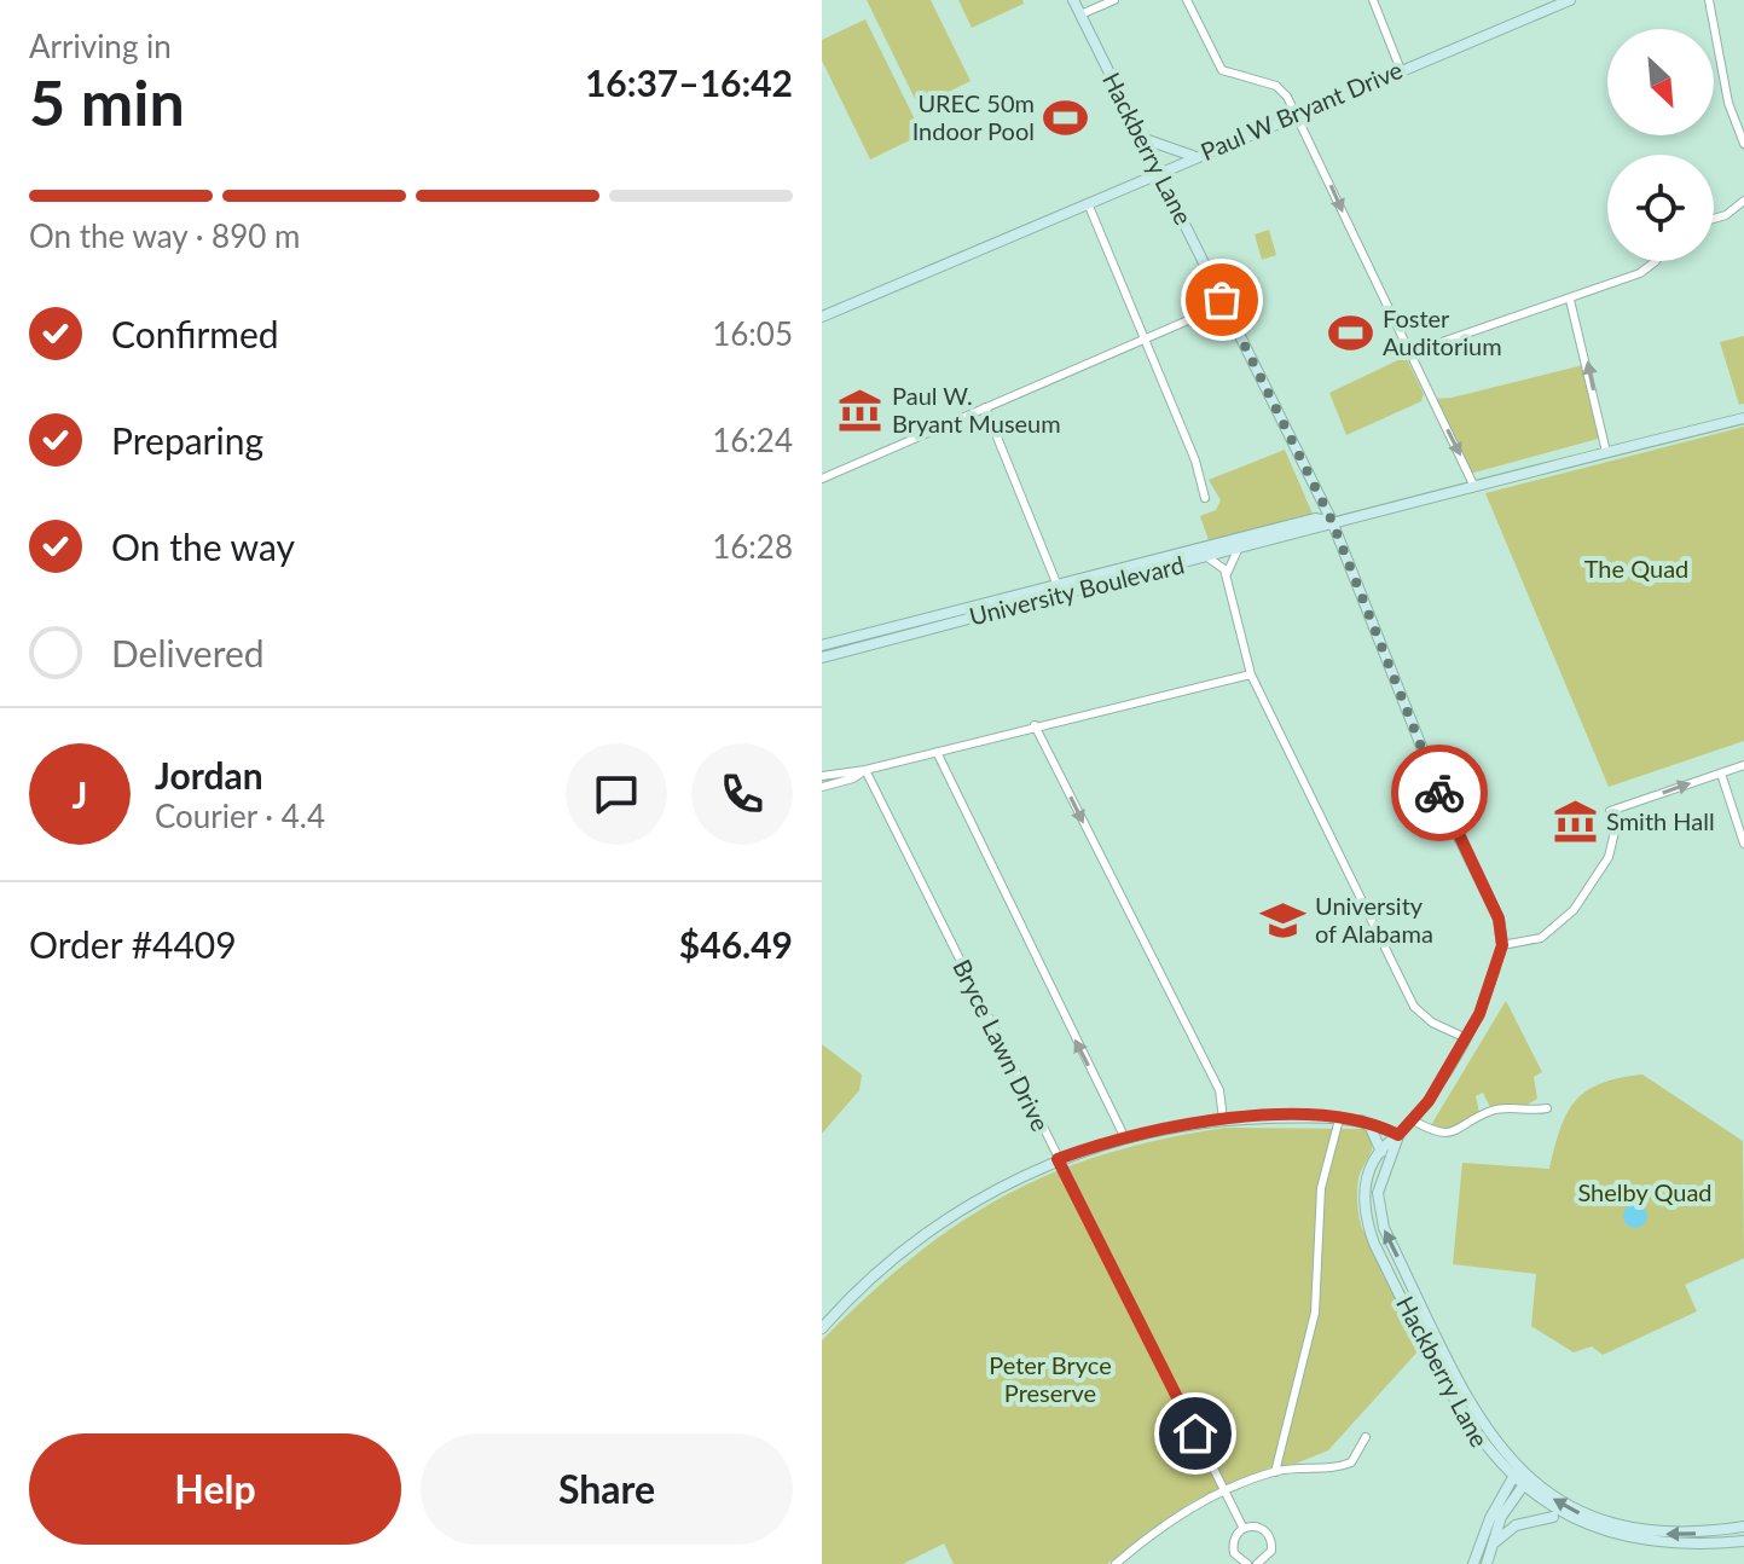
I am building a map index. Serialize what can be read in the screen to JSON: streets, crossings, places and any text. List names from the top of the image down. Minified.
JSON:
{"streets":{"main road":["Paul W Bryant Drive","Hackberry Lane","University Boulevard"],"street":["Bryce Lawn Drive"]},"crossings":[["Paul W Bryant Drive","Hackberry Lane"],["Hackberry Lane","University Boulevard"]],"parks":["The Quad","Shelby Quad","Peter Bryce Preserve"],"places":{"sports":["UREC 50m Indoor Pool","Foster Auditorium"],"museum":["Paul W. Bryant Museum","Smith Hall"],"school or university":["University of Alabama"]},"north":"bottom right","page":{"heading":["5 min","Arriving in","16:37–16:42"],"panel":["Jordan","Courier · 4.4","Order #4409","$46.49"],"bar":"On the way · 890 m","list":[["Confirmed","16:05"],["Preparing","16:24"],["On the way","16:28"],"Delivered"],"round":"J","buttons":["Help","Share"]}}
